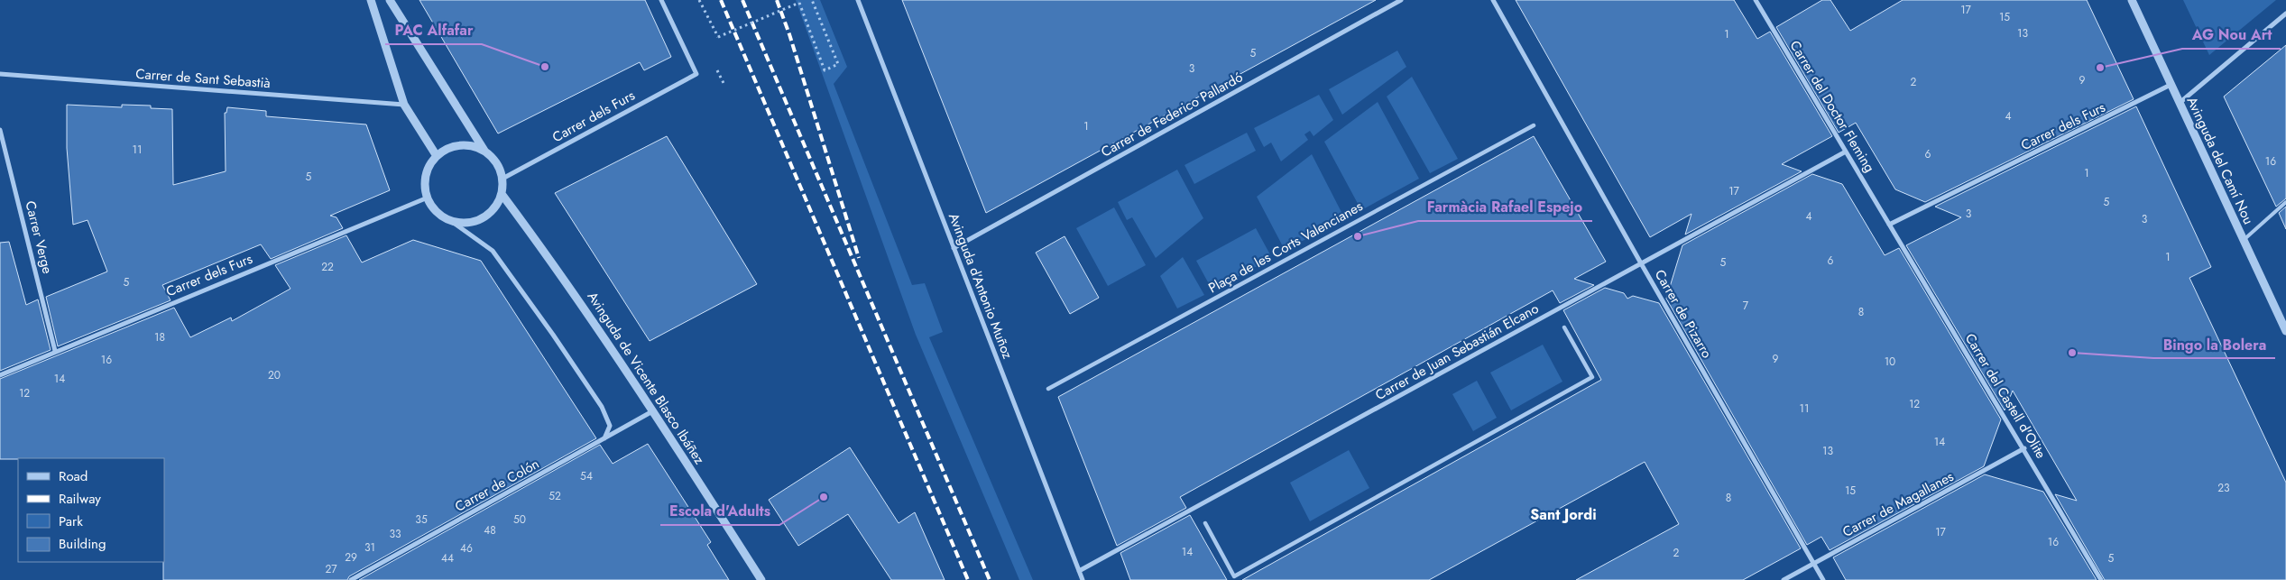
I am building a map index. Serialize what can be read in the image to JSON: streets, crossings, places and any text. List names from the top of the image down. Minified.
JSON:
{"streets":{"street":["Carrer de Sant Sebastià","Carrer del Doctor Fleming","Carrer de Federico Pallardó","Carrer dels Furs","Avinguda del Camí Nou","Carrer Verge","Plaça de les Corts Valencianes","Avinguda d’Antonio Muñoz","Carrer de Pizarro","Carrer de Juan Sebastián Elcano","Avinguda de Vicente Blasco Ibáñez","Carrer del Castell d'Olite","Carrer de Colón","Carrer de Magallanes"]},"crossings":[["Carrer del Doctor Fleming","Carrer dels Furs"],["Carrer del Doctor Fleming","Carrer de Juan Sebastián Elcano"],["Carrer del Doctor Fleming","Carrer del Castell d'Olite"],["Carrer de Federico Pallardó","Avinguda d’Antonio Muñoz"],["Carrer dels Furs","Avinguda del Camí Nou"],["Carrer dels Furs","Carrer Verge"],["Carrer dels Furs","Avinguda de Vicente Blasco Ibáñez"],["Carrer dels Furs","Carrer del Castell d'Olite"],["Avinguda d’Antonio Muñoz","Carrer de Juan Sebastián Elcano"],["Carrer de Pizarro","Carrer de Juan Sebastián Elcano"],["Carrer de Pizarro","Carrer de Magallanes"],["Avinguda de Vicente Blasco Ibáñez","Carrer de Colón"],["Carrer del Castell d'Olite","Carrer de Magallanes"]],"districts":["Sant Jordi"],"places":["PAC Alfafar","AG Nou Art","Farmàcia Rafael Espejo","Bingo la Bolera","Escola d'Adults"],"house_numbers":["17","15","13","1","5","3","9","2","4","1","11","6","16","1","5","17","5","3","4","3","1","6","5","22","5","7","8","18","9","16","10","20","14","12","12","11","14","13","54","23","15","52","8","35","50","48","17","33","16","31","46","14","2","29","44","5","27"],"legend":["Road","Railway","Park","Building"]}
